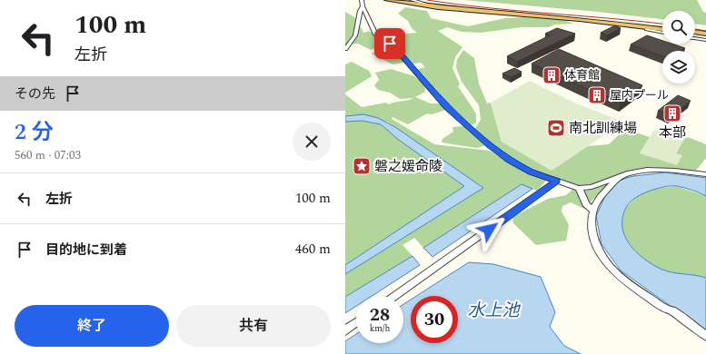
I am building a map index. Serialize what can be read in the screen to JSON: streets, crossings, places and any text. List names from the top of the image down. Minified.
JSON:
{"water":["水上池"],"places":{"building":["体育館","屋内プール","本部"],"sports":["南北訓練場"],"place":["磐之媛命陵"]},"page":{"turn":["100 m","左折"],"then":"その先","heading":["2 分","560 m · 07:03"],"list":[{"name":"左折","value":"100 m"},{"name":"目的地に到着","value":"460 m"}],"speed":"28 km/h","limit":"30","buttons":["終了","共有"]}}
